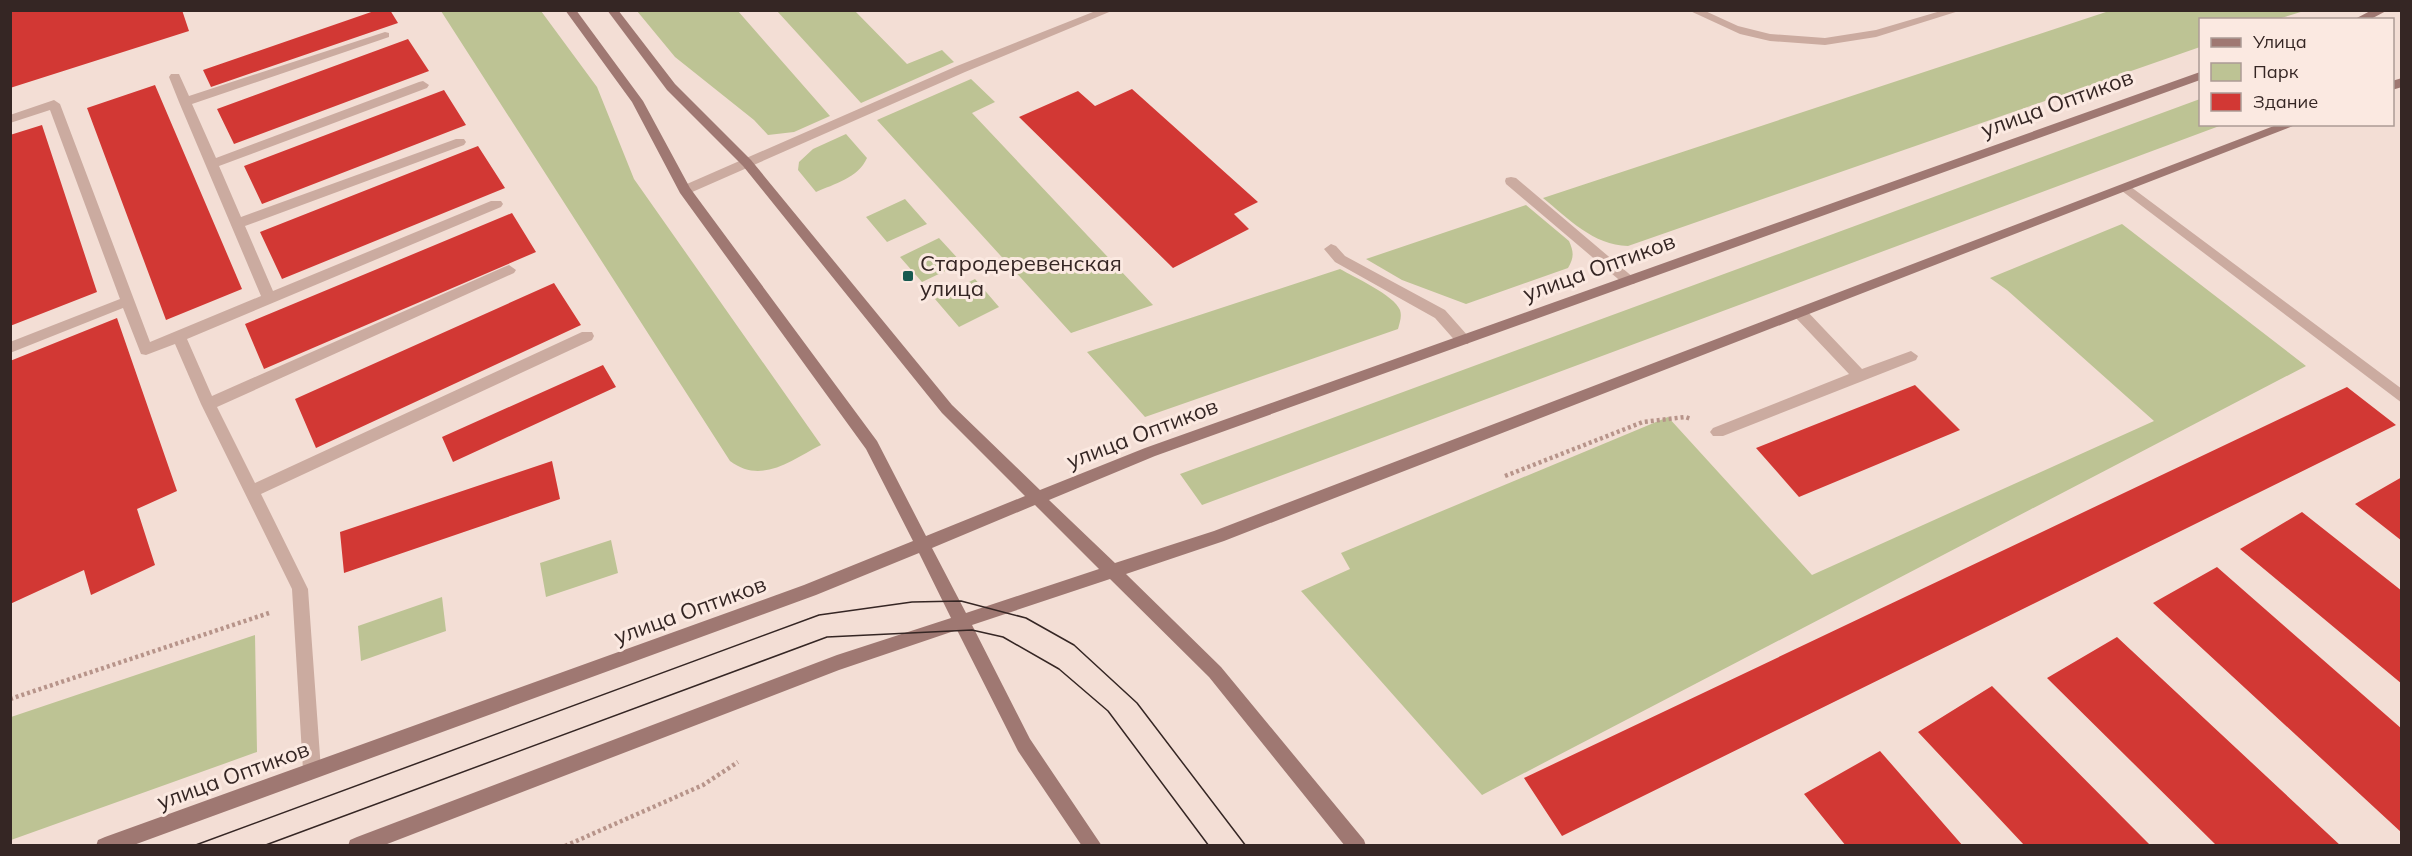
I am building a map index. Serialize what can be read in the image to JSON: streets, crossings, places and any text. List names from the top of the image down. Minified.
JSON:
{"streets":{"main road":["улица Оптиков"]},"places":{"transit":["Стародеревенская улица"]},"legend":["Улица","Парк","Здание"]}
